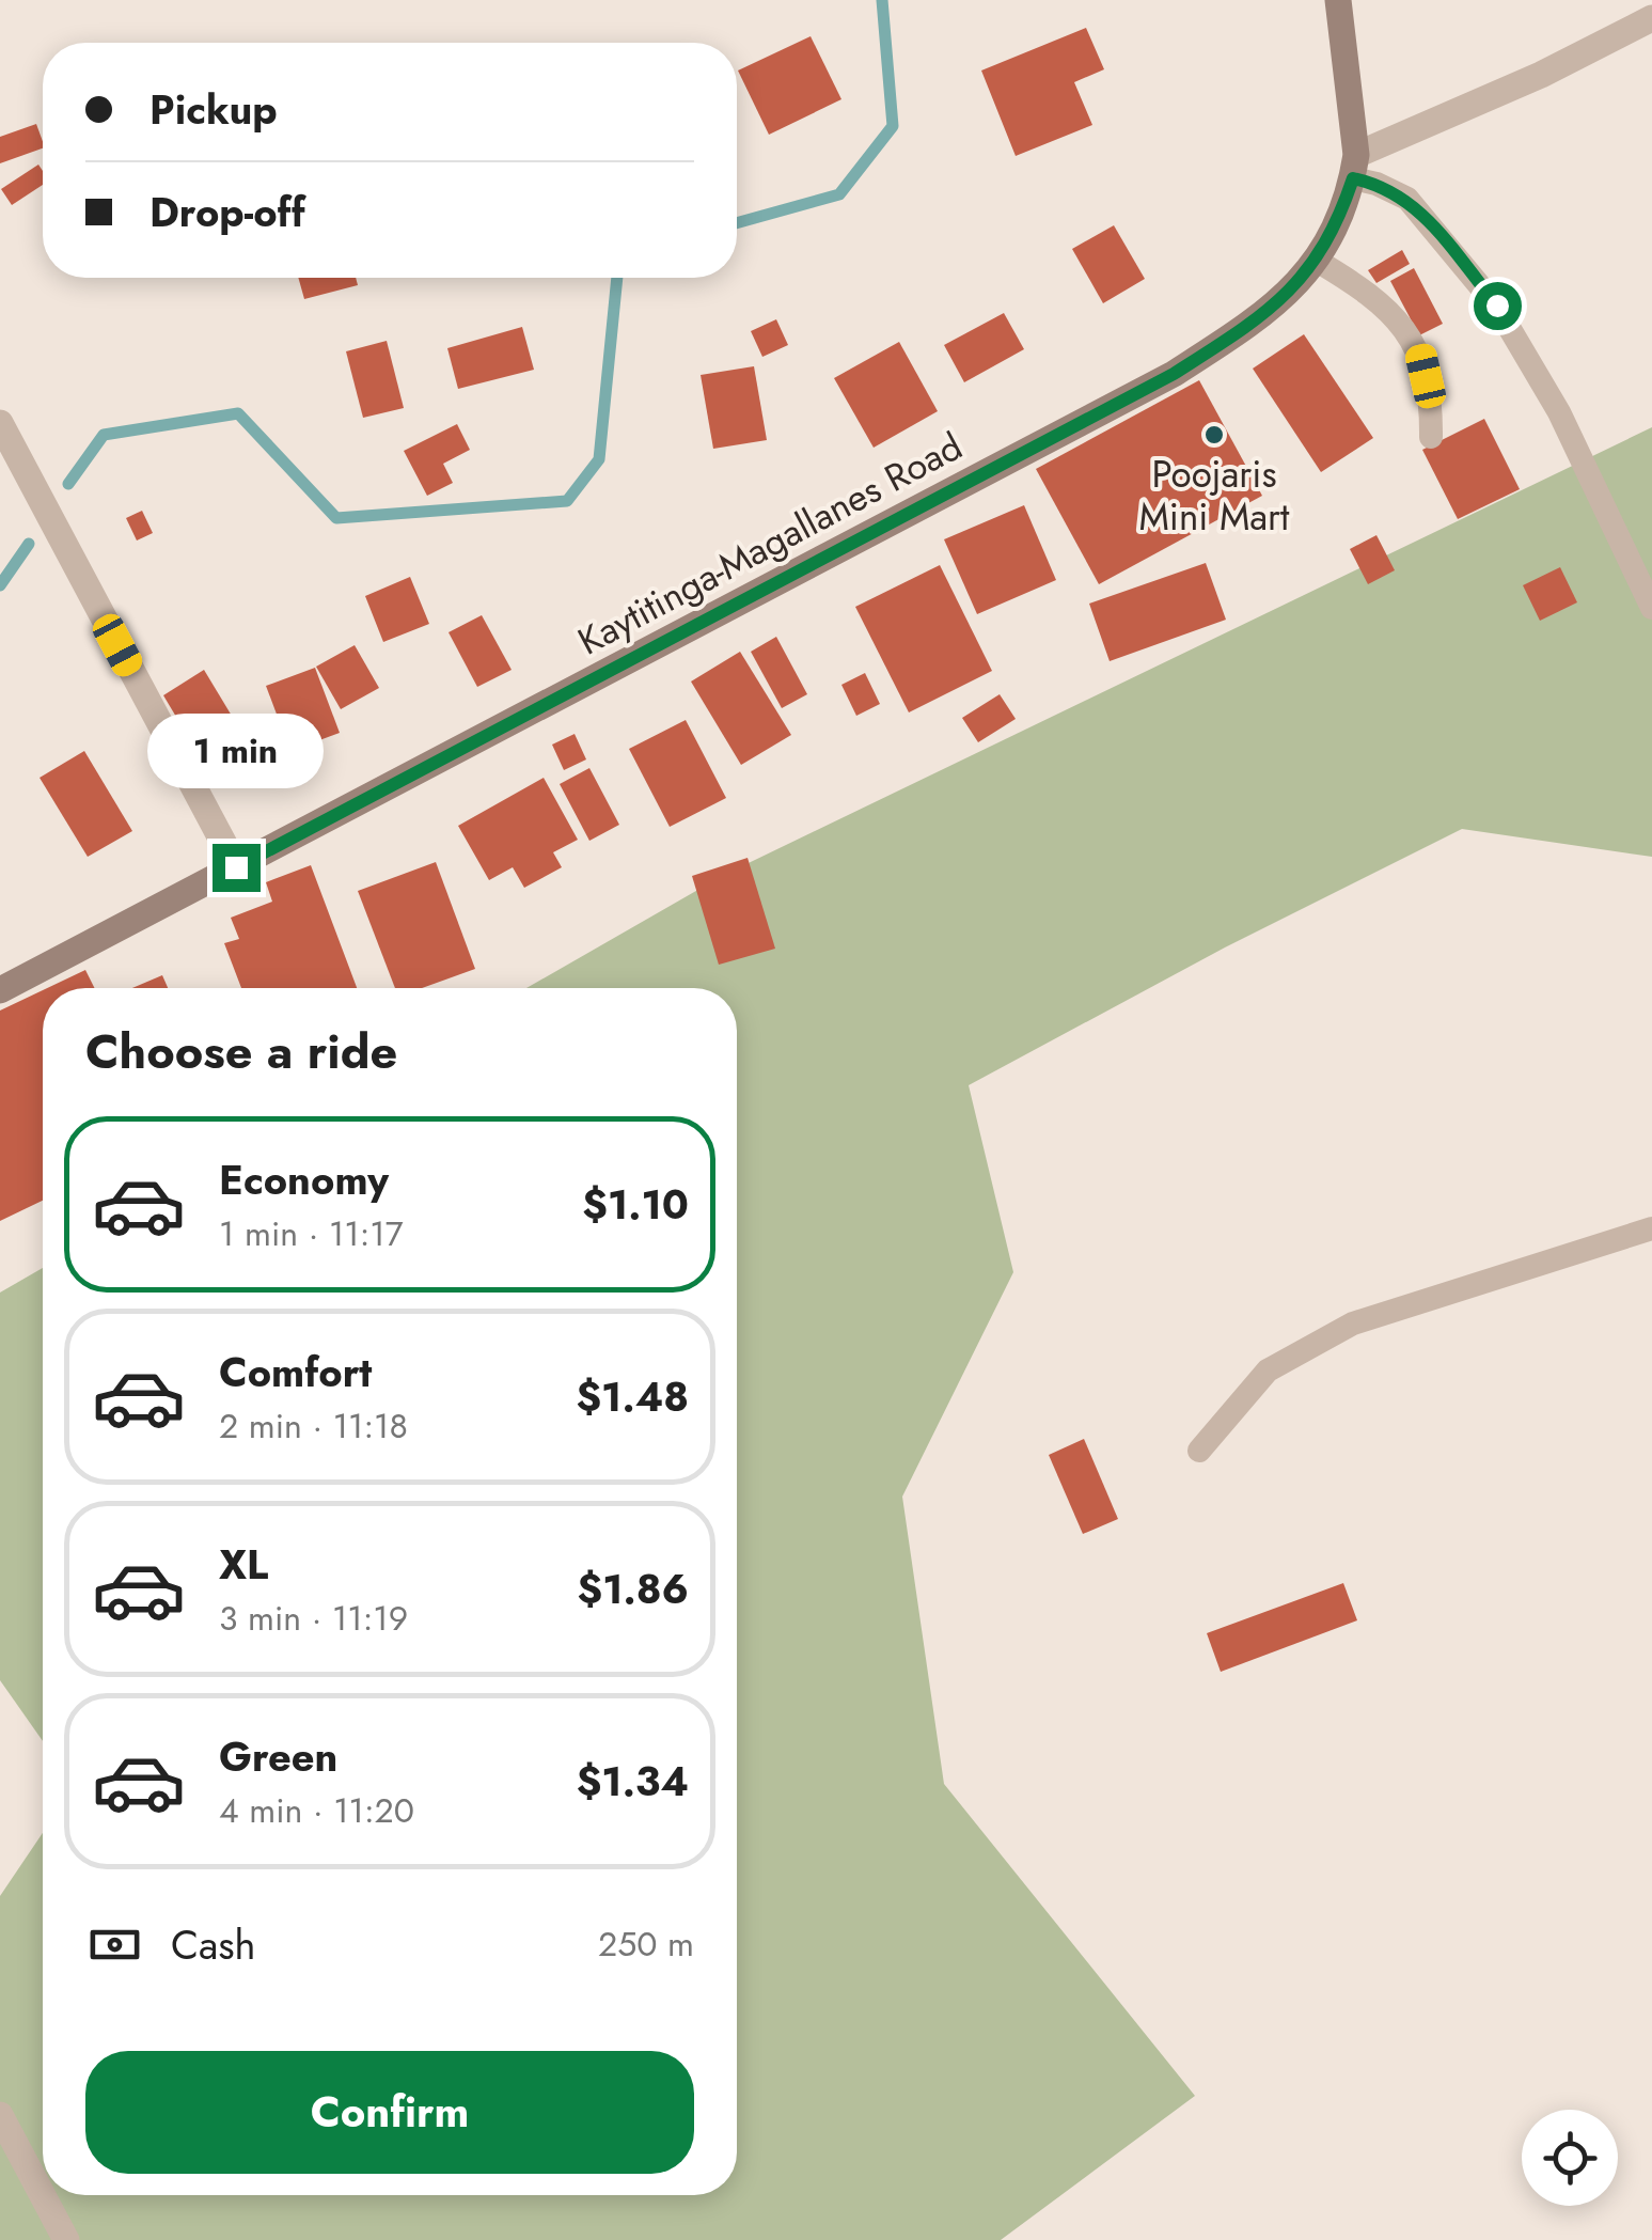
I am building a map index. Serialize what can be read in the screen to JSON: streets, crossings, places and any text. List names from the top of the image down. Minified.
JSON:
{"streets":{"main road":["Kaytitinga-Magallanes Road"]},"places":["Poojaris Mini Mart"],"page":{"banner":["Pickup","Drop-off"],"bubble":"1 min","heading":"Choose a ride","list":[{"name":"Economy","note":"1 min · 11:17","value":"$1.10"},{"name":"Comfort","note":"2 min · 11:18","value":"$1.48"},{"name":"XL","note":"3 min · 11:19","value":"$1.86"},{"name":"Green","note":"4 min · 11:20","value":"$1.34"}],"pay":["Cash","250 m"],"buttons":"Confirm"}}
